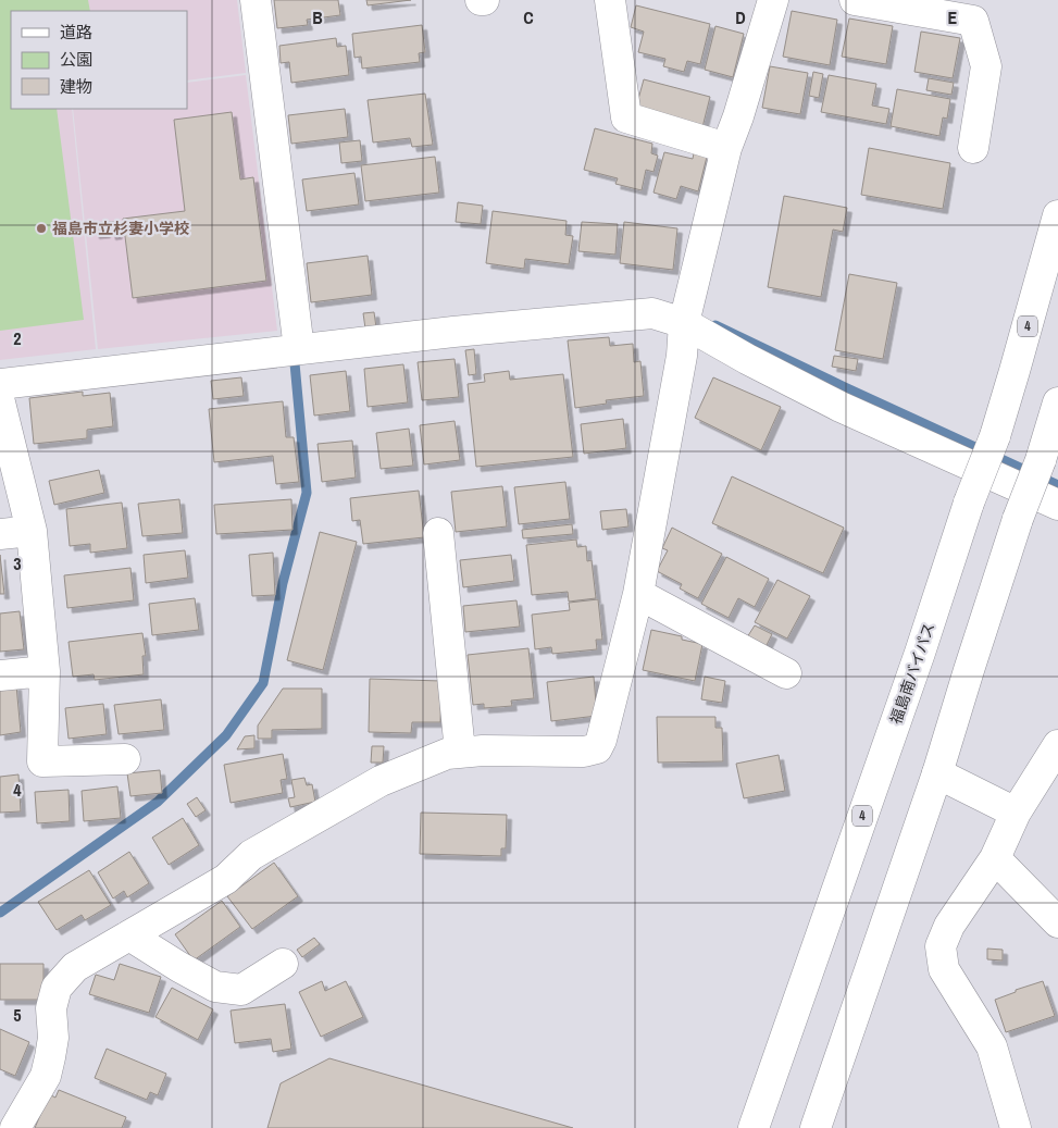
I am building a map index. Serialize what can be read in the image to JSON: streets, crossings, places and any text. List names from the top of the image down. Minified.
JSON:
{"streets":{"main road":["4","福島南バイパス"]},"places":["福島市立杉妻小学校"],"legend":["道路","公園","建物"],"grid":{"columns":["B","C","D","E"],"rows":["2","3","4","5"]}}
